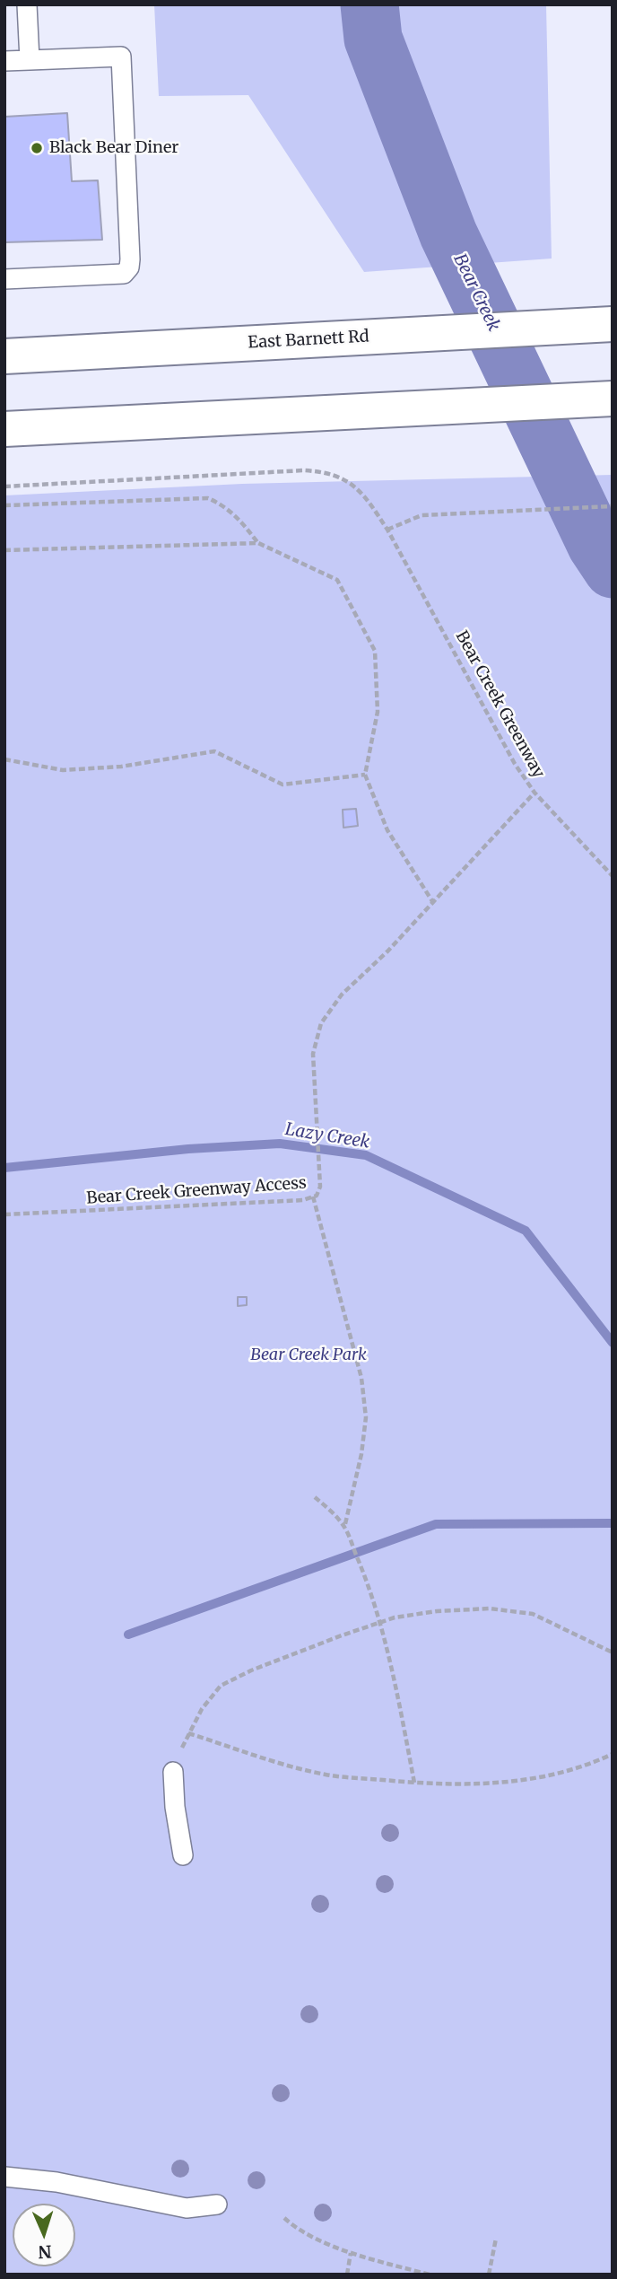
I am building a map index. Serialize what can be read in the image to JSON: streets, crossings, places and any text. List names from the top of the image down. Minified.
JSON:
{"streets":{"main road":["East Barnett Rd"],"path":["Bear Creek Greenway","Bear Creek Greenway Access"]},"crossings":[["Bear Creek Greenway","Bear Creek Greenway Access"]],"water":["Bear Creek","Lazy Creek"],"parks":["Bear Creek Park"],"places":["Black Bear Diner"],"north":"bottom"}
